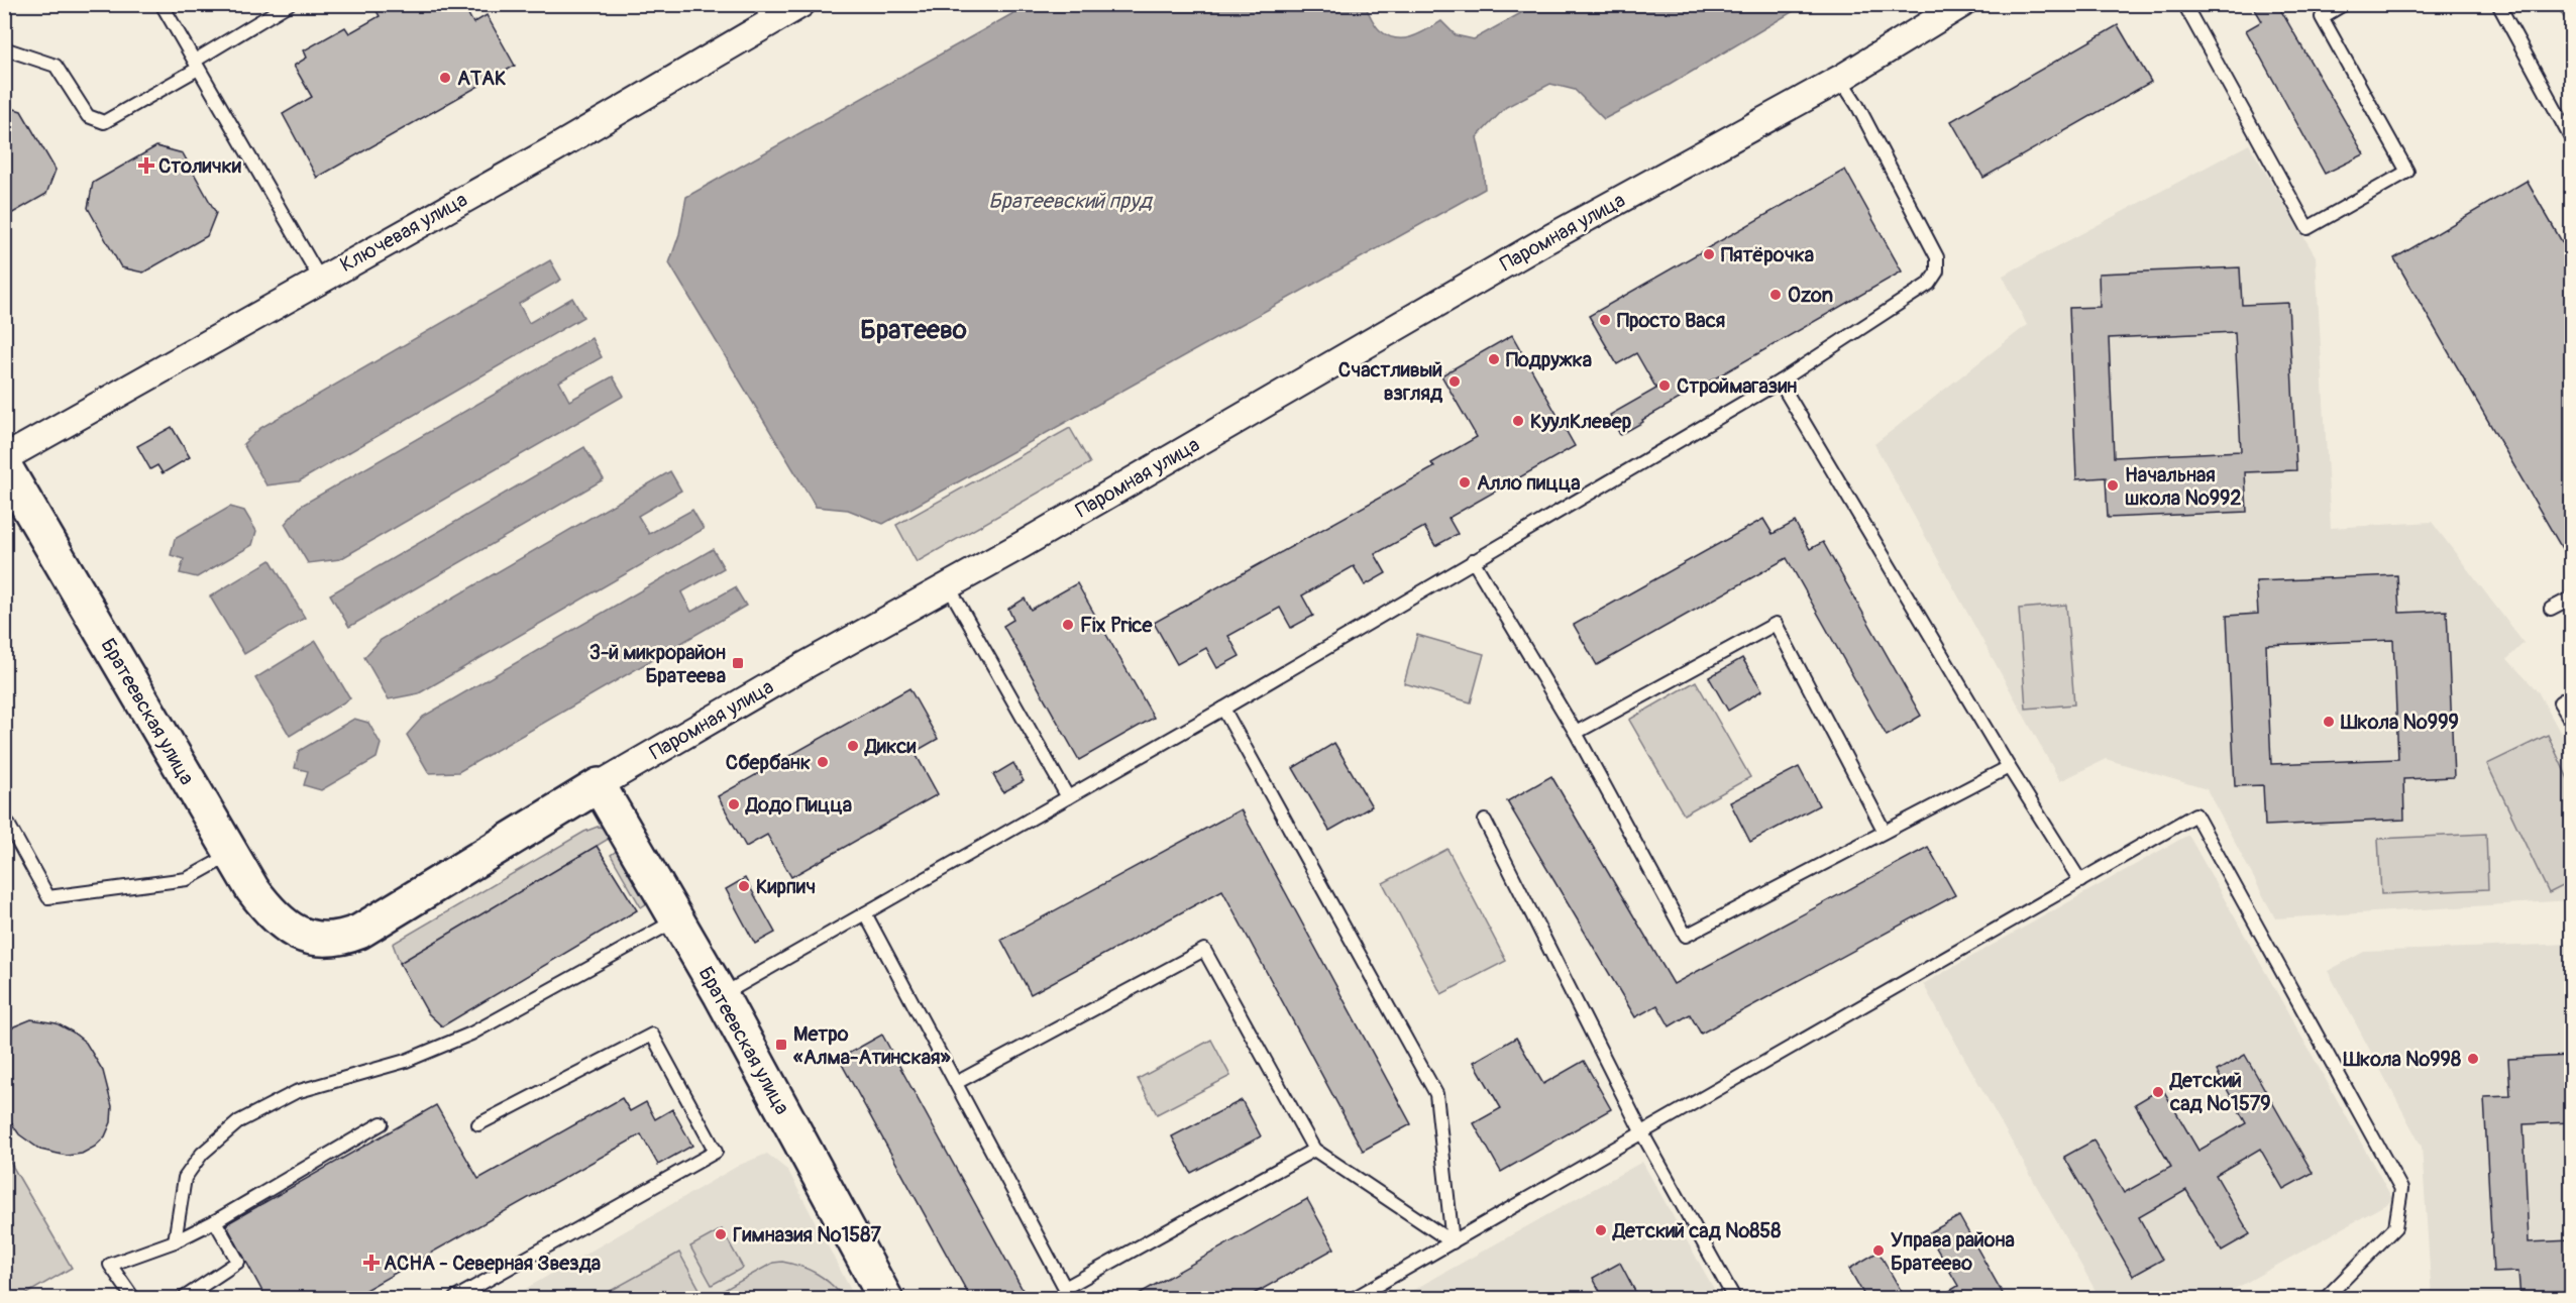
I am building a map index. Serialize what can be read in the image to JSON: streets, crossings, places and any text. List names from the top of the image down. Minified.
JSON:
{"streets":{"street":["Ключевая улица","Паромная улица","Братеевская улица"]},"crossings":[["Паромная улица","Братеевская улица"]],"districts":["Братеево"],"water":["Братеевский пруд"],"places":{"other":["АТАК","Пятёрочка","Ozon","Просто Вася","Подружка","Счастливый взгляд","Строймагазин","КуулКлевер","Алло пицца","Начальная школа №992","Fix Price","Школа №999","Дикси","Сбербанк","Додо Пицца","Кирпич","Школа №998","Детский сад №1579","Детский сад №858","Гимназия №1587","Управа района Братеево"],"health":["Столички","АСНА - Северная Звезда"],"transit":["3-й микрорайон Братеева","Метро «Алма-Атинская»"]}}
